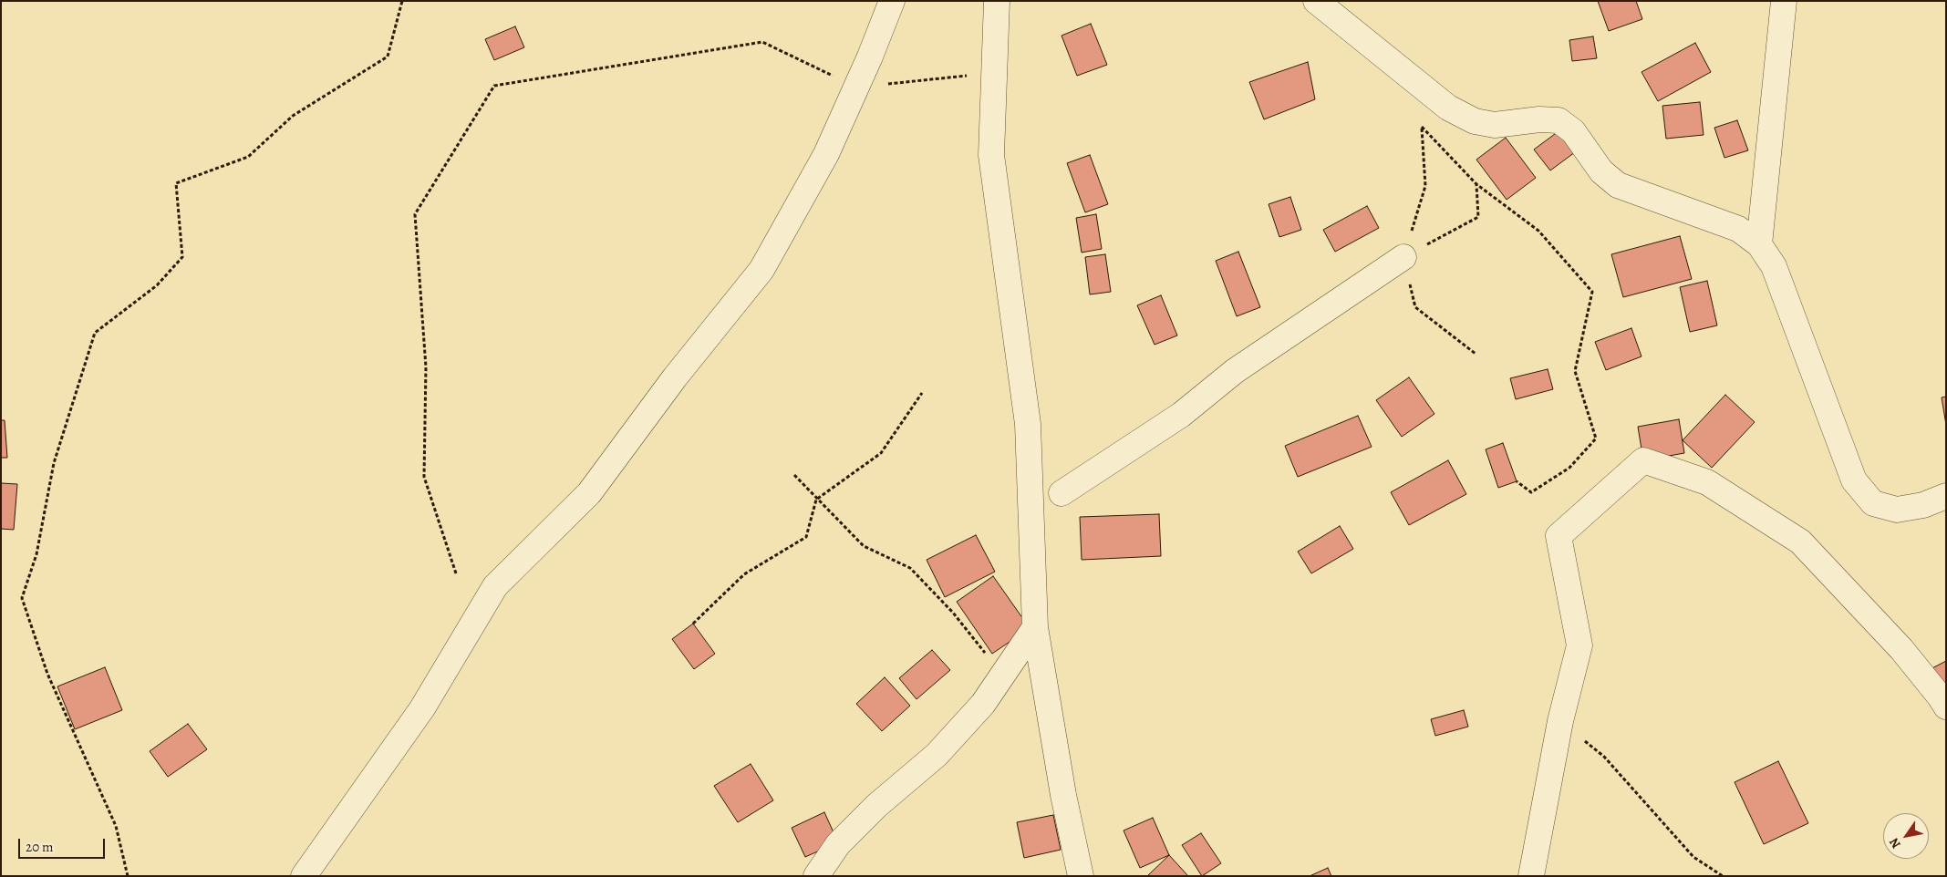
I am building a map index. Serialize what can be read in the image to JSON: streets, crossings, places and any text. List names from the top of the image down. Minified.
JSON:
{"scale_bar":"20 m","north":"bottom left"}
